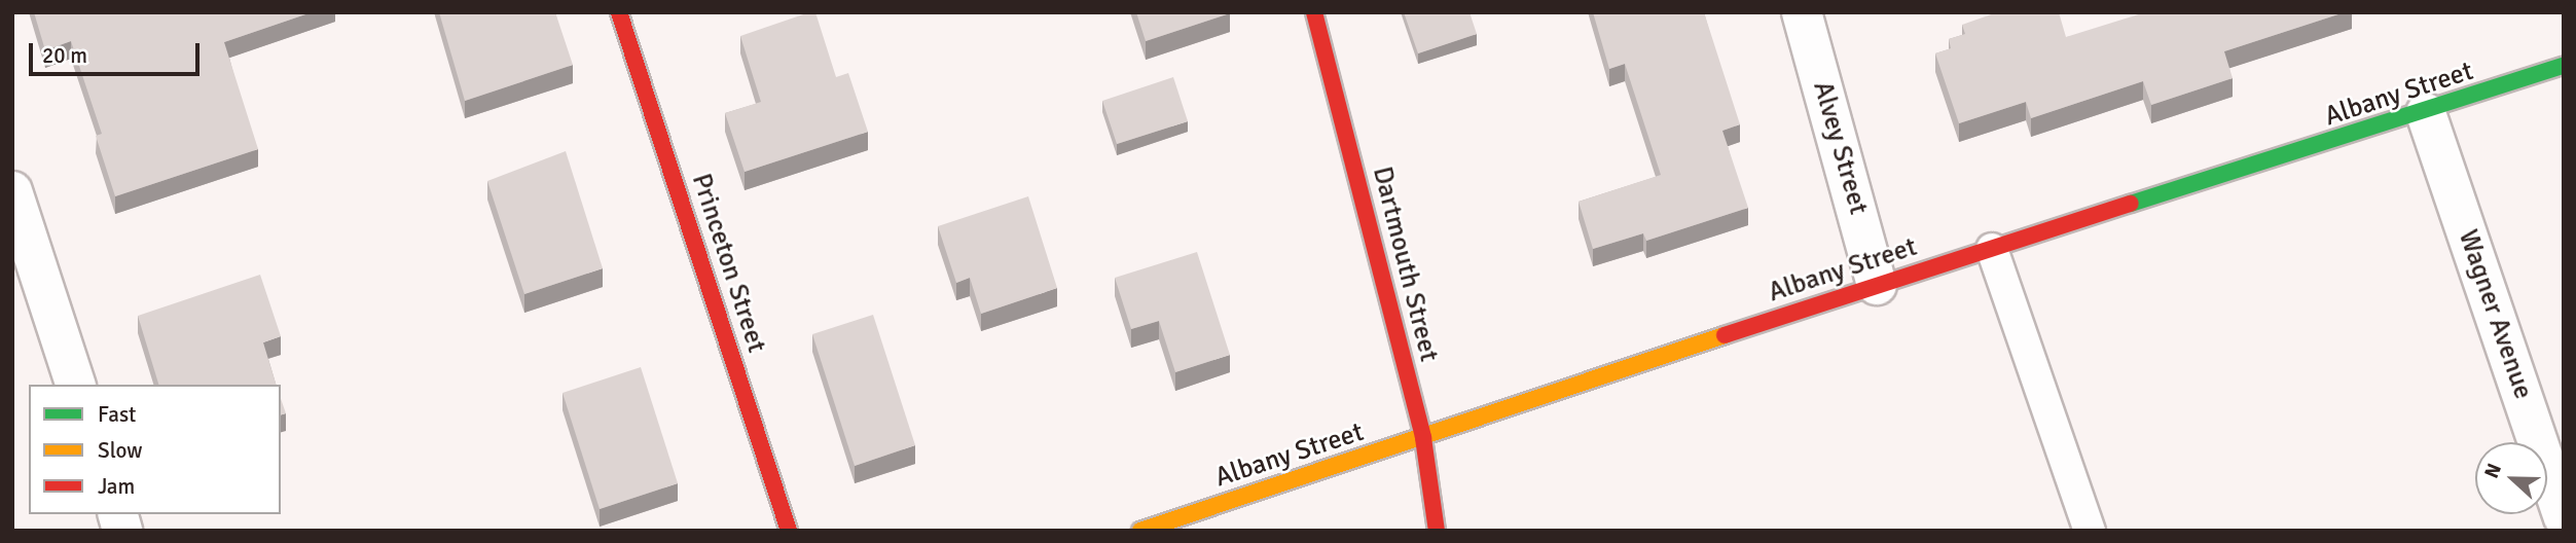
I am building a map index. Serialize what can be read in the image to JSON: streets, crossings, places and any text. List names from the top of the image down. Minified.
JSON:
{"streets":{"street":["Albany Street","Alvey Street","Princeton Street","Dartmouth Street","Wagner Avenue"]},"crossings":[["Albany Street","Alvey Street"],["Albany Street","Dartmouth Street"],["Albany Street","Wagner Avenue"]],"legend":["Fast","Slow","Jam"],"scale_bar":"20 m","north":"left"}
